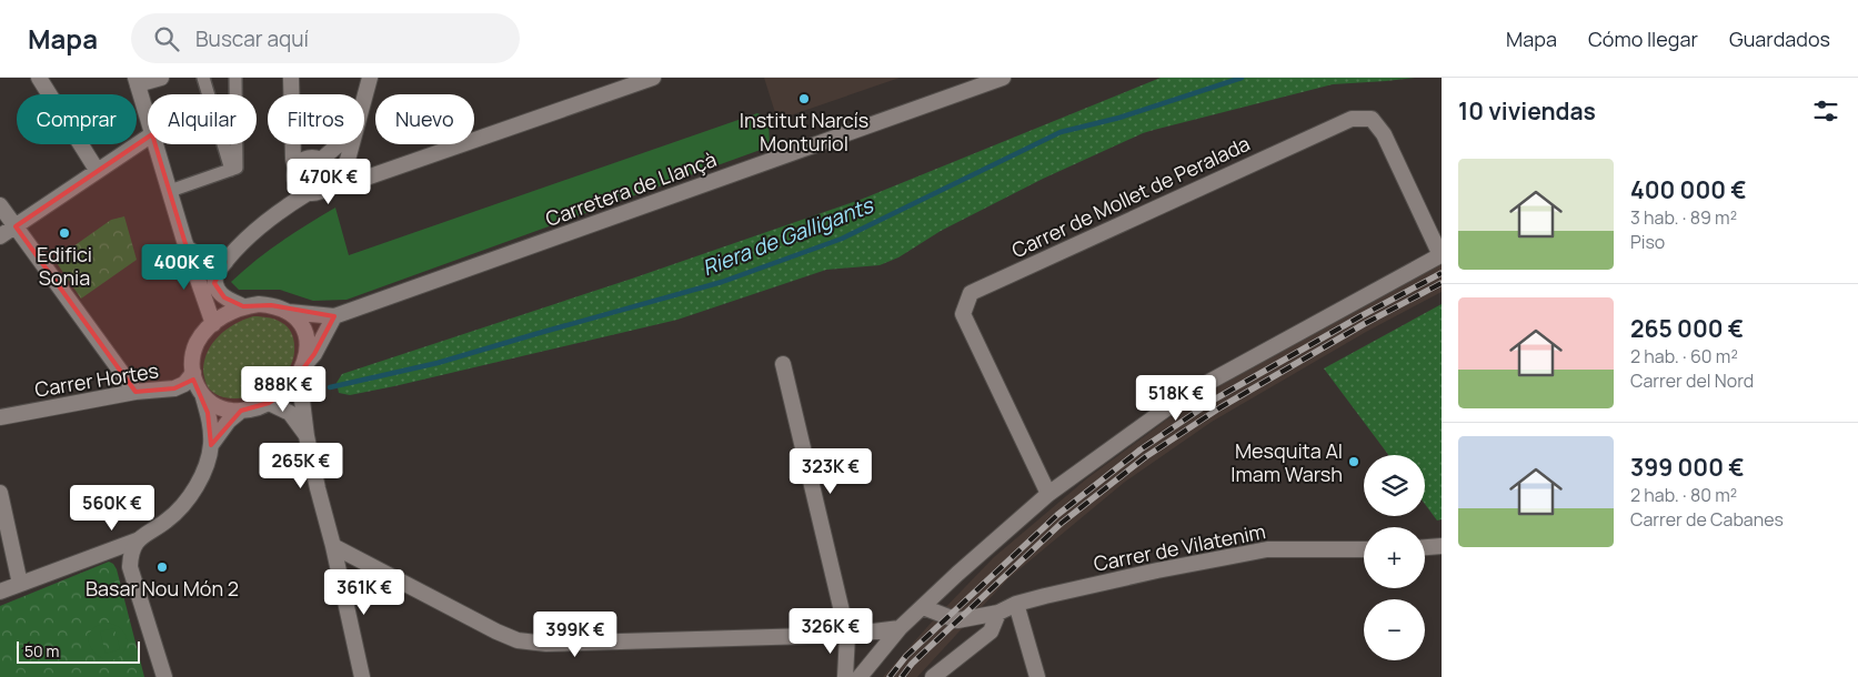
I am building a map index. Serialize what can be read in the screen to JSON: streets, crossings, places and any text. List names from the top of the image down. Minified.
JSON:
{"streets":{"street":["Carretera de Llançà","Carrer de Mollet de Peralada","Carrer Hortes","Carrer de Vilatenim"]},"crossings":[["Carretera de Llançà","Carrer Hortes"]],"water":["Riera de Galligants"],"places":["Institut Narcís Monturiol","Edifici Sonia","Mesquita Al Imam Warsh","Basar Nou Món 2"],"scale_bar":"50 m","page":{"header":"Mapa","search":"Buscar aquí","nav":["Mapa","Cómo llegar","Guardados"],"heading":"10 viviendas","chip":["Comprar","Alquilar","Filtros","Nuevo"],"list":[{"name":"400 000 €","note":"3 hab. · 89 m² · Piso"},{"name":"265 000 €","note":"2 hab. · 60 m² · Carrer del Nord"},{"name":"399 000 €","note":"2 hab. · 80 m² · Carrer de Cabanes"}],"price":["470K €","400K €","888K €","518K €","265K €","323K €","560K €","361K €","326K €","399K €"],"map_buttons":["+","−"],"scale":"50 m"}}
